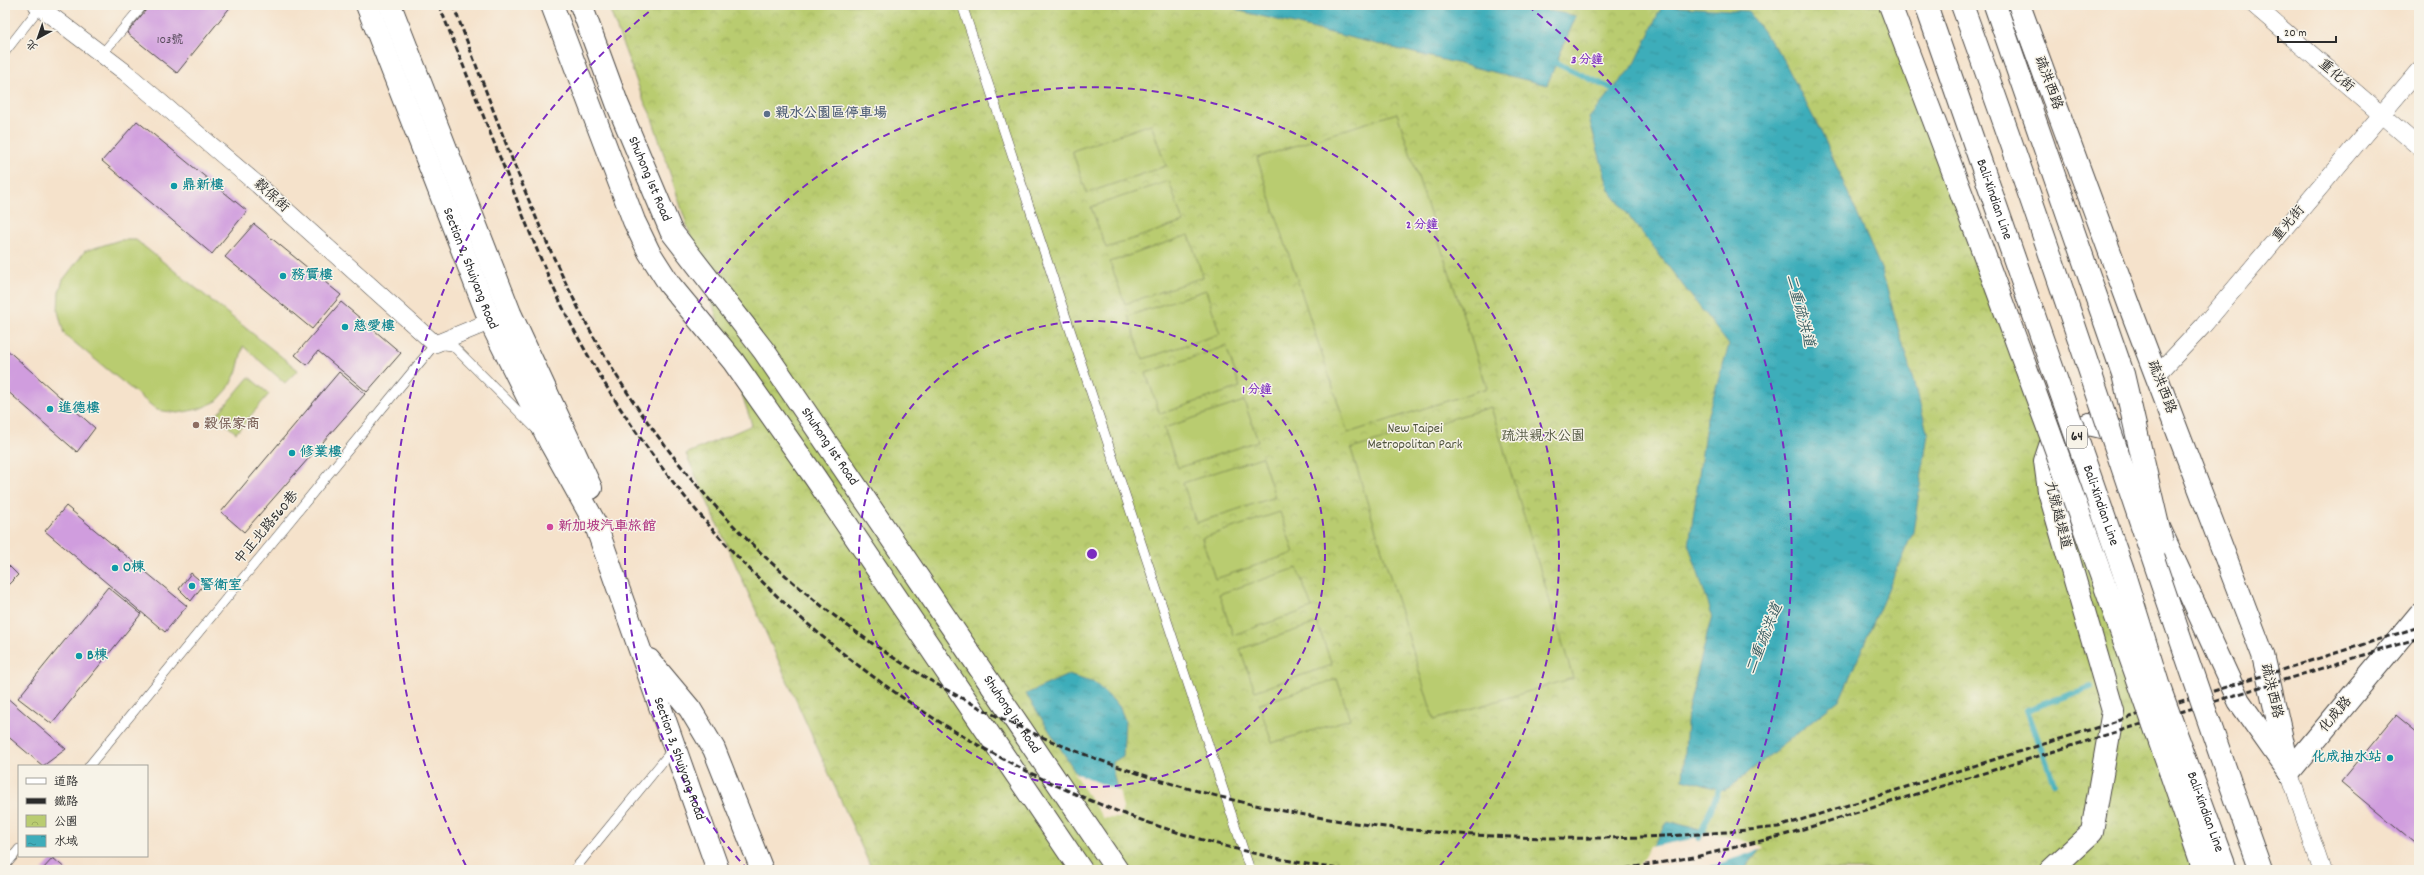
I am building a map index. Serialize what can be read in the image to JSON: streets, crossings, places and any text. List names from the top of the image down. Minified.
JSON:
{"streets":{"main road":["疏洪西路","Shuhong 1st Road","Bali-Xindian Line","Section 2, Shuiyang Road","64","九號越堤道","化成路","Section 3, Shuiyang Road"],"street":["重化街","穀保街","重光街"],"lane":["中正北路560巷"]},"crossings":[["重化街","重光街"],["疏洪西路","重光街"],["疏洪西路","九號越堤道"],["疏洪西路","化成路"],["穀保街","中正北路560巷"],["Section 2, Shuiyang Road","Section 3, Shuiyang Road"],["九號越堤道","化成路"]],"water":["二重疏洪道"],"parks":["New Taipei Metropolitan Park","疏洪親水公園"],"places":["親水公園區停車場","鼎新樓","務實樓","慈愛樓","進德樓","穀保家商","修業樓","新加坡汽車旅館","O棟","警衛室","B棟","化成抽水站"],"house_numbers":["103號"],"legend":["道路","鐵路","公園","水域"],"scale_bar":"20 m","north":"bottom left","rings":["3 分鐘","2 分鐘","1 分鐘"]}
